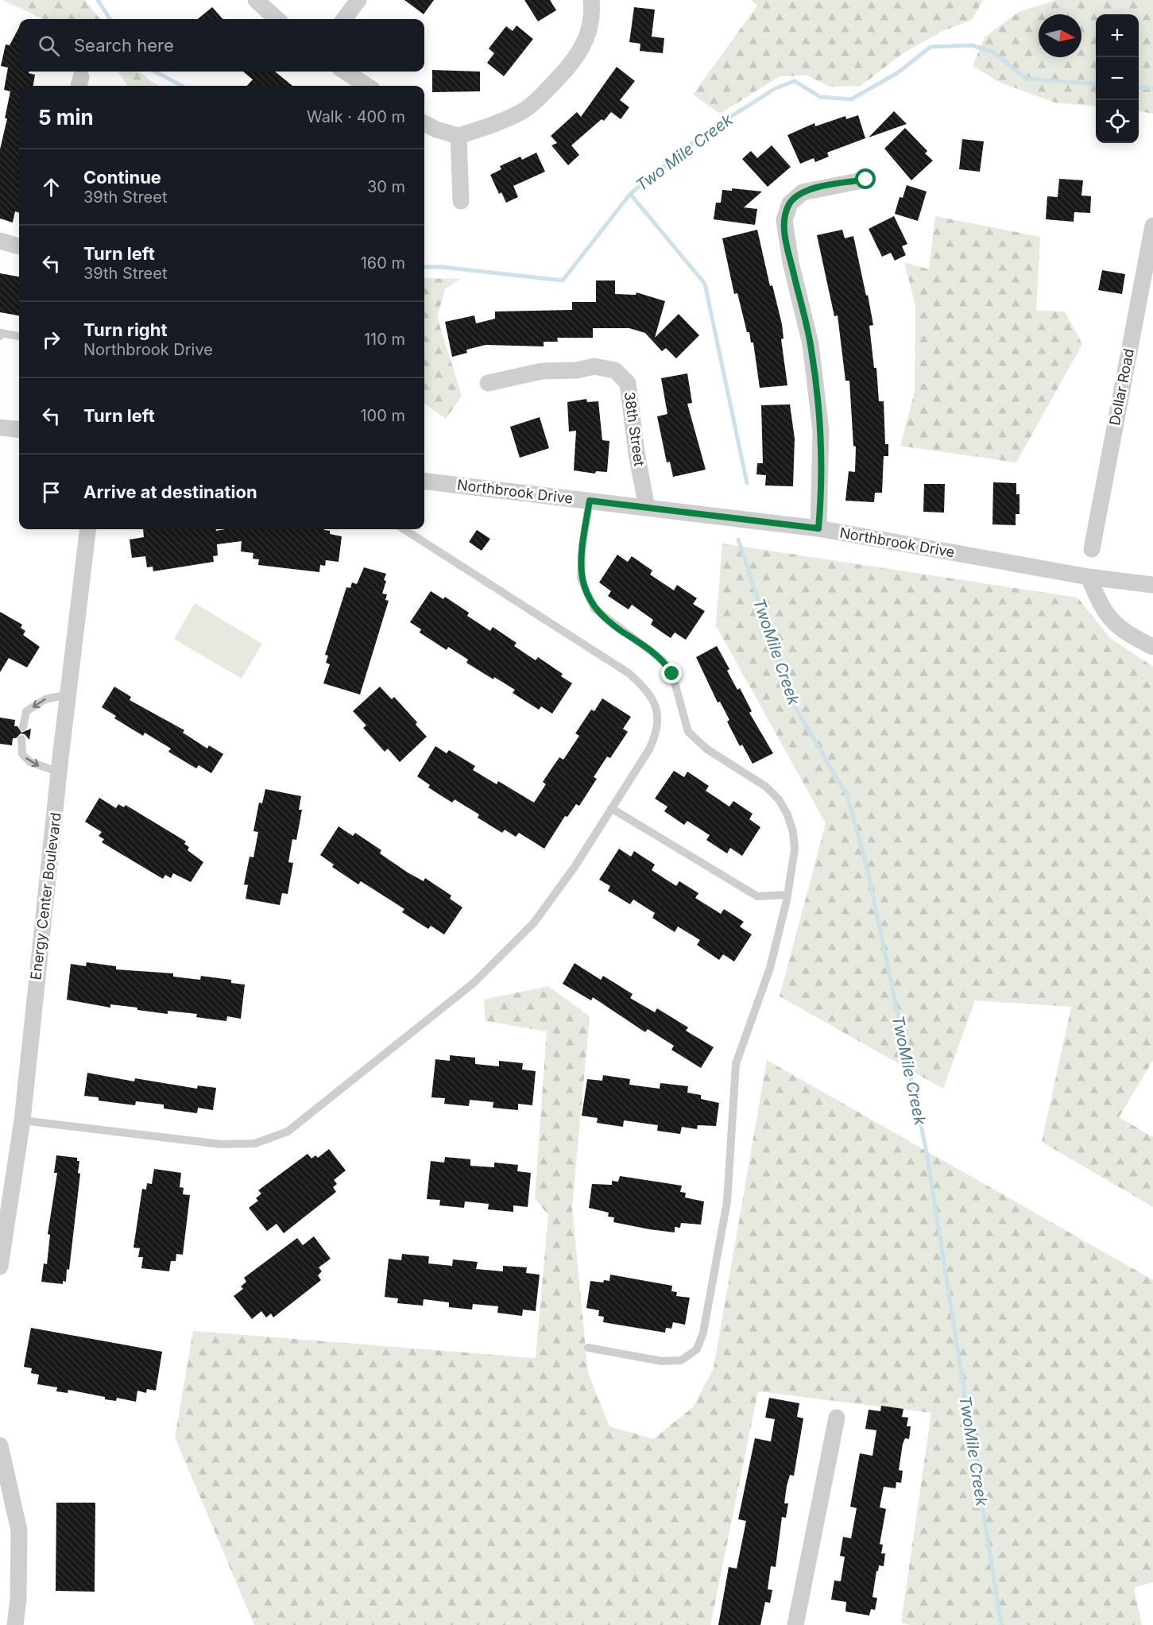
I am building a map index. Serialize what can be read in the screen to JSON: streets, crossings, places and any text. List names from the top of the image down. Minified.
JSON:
{"streets":{"street":["Dollar Road","38th Street","Northbrook Drive","Energy Center Boulevard"]},"crossings":[["38th Street","Northbrook Drive"]],"water":["Two Mile Creek","TwoMile Creek"],"north":"right","page":{"map_buttons":["+","−"],"search":"Search here","heading":["5 min","Walk · 400 m"],"list":[["Continue","39th Street","30 m"],["Turn left","39th Street","160 m"],["Turn right","Northbrook Drive","110 m"],["Turn left","100 m"],"Arrive at destination"]}}
